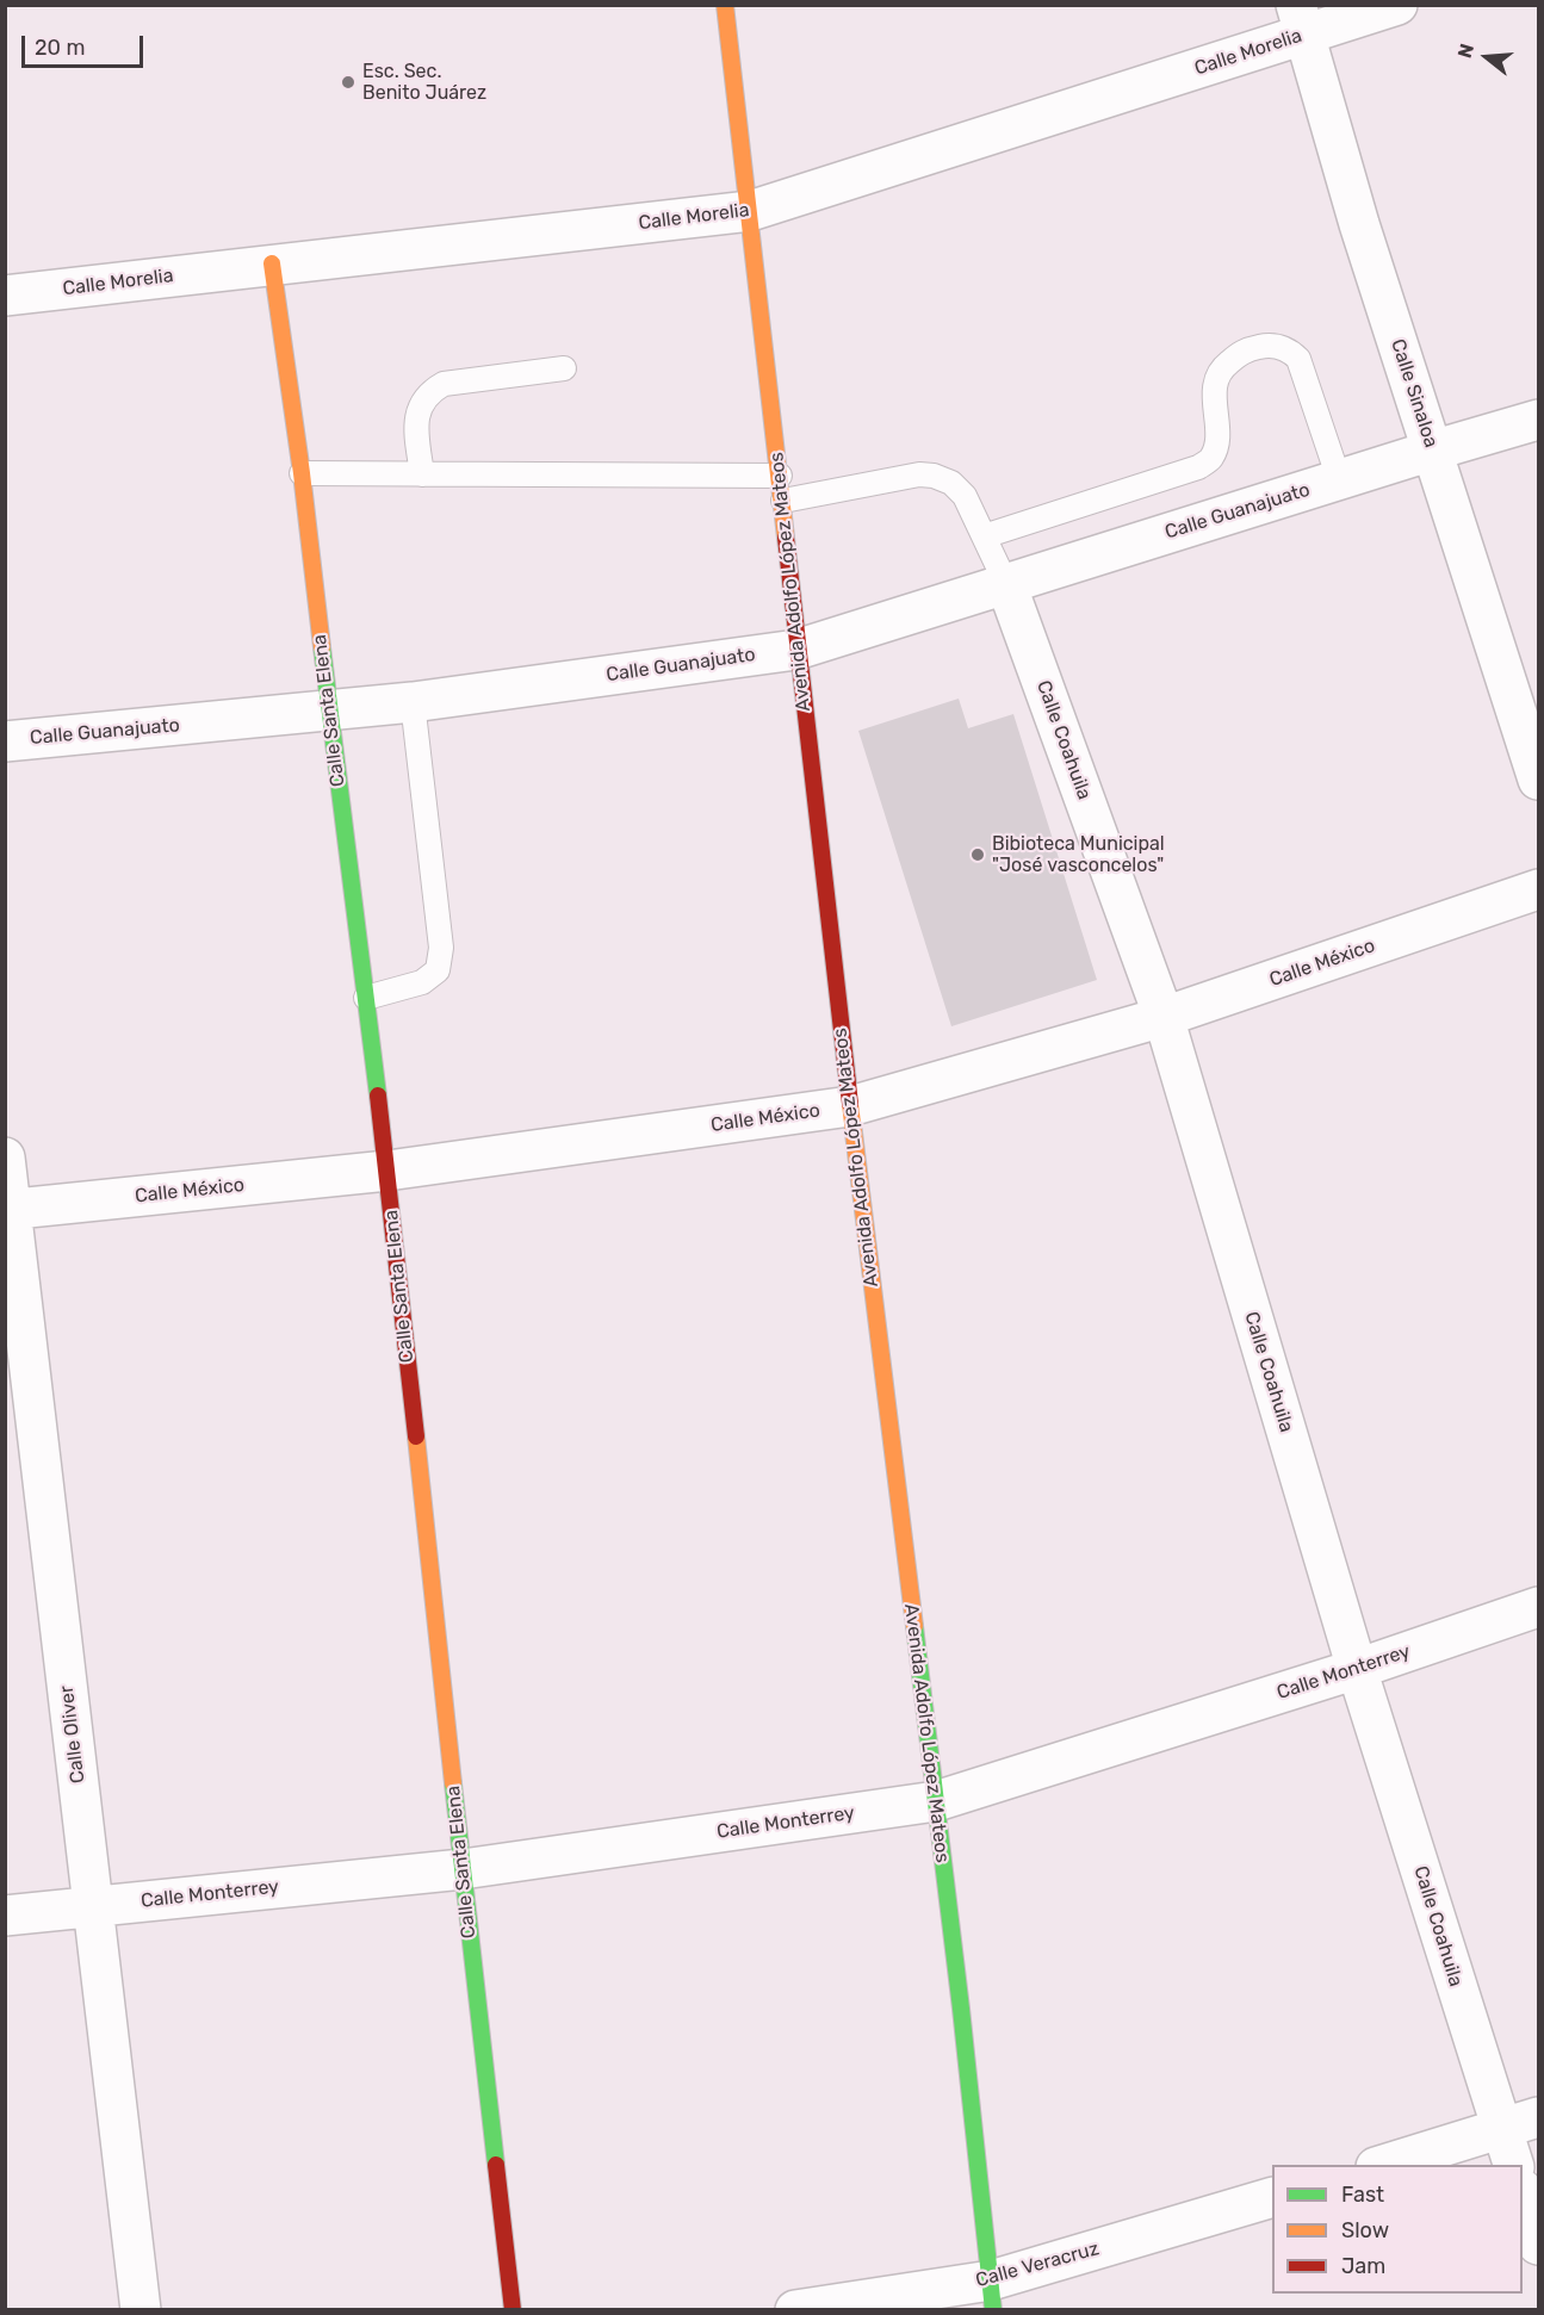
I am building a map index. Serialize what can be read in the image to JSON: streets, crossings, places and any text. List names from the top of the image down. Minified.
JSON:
{"streets":{"street":["Calle Morelia","Calle Sinaloa","Calle Guanajuato","Avenida Adolfo López Mateos","Calle Santa Elena","Calle Coahuila","Calle México","Calle Monterrey","Calle Oliver","Calle Veracruz"]},"crossings":[["Calle Morelia","Calle Sinaloa"],["Calle Morelia","Avenida Adolfo López Mateos"],["Calle Morelia","Calle Santa Elena"],["Calle Sinaloa","Calle Guanajuato"],["Calle Guanajuato","Avenida Adolfo López Mateos"],["Calle Guanajuato","Calle Santa Elena"],["Calle Guanajuato","Calle Coahuila"],["Avenida Adolfo López Mateos","Calle México"],["Avenida Adolfo López Mateos","Calle Monterrey"],["Avenida Adolfo López Mateos","Calle Veracruz"],["Calle Santa Elena","Calle México"],["Calle Santa Elena","Calle Monterrey"],["Calle Coahuila","Calle México"],["Calle Coahuila","Calle Monterrey"],["Calle México","Calle Oliver"],["Calle Monterrey","Calle Oliver"]],"places":["Esc. Sec. Benito Juárez","Bibioteca Municipal \"José vasconcelos\""],"legend":["Fast","Slow","Jam"],"scale_bar":"20 m","north":"left"}
